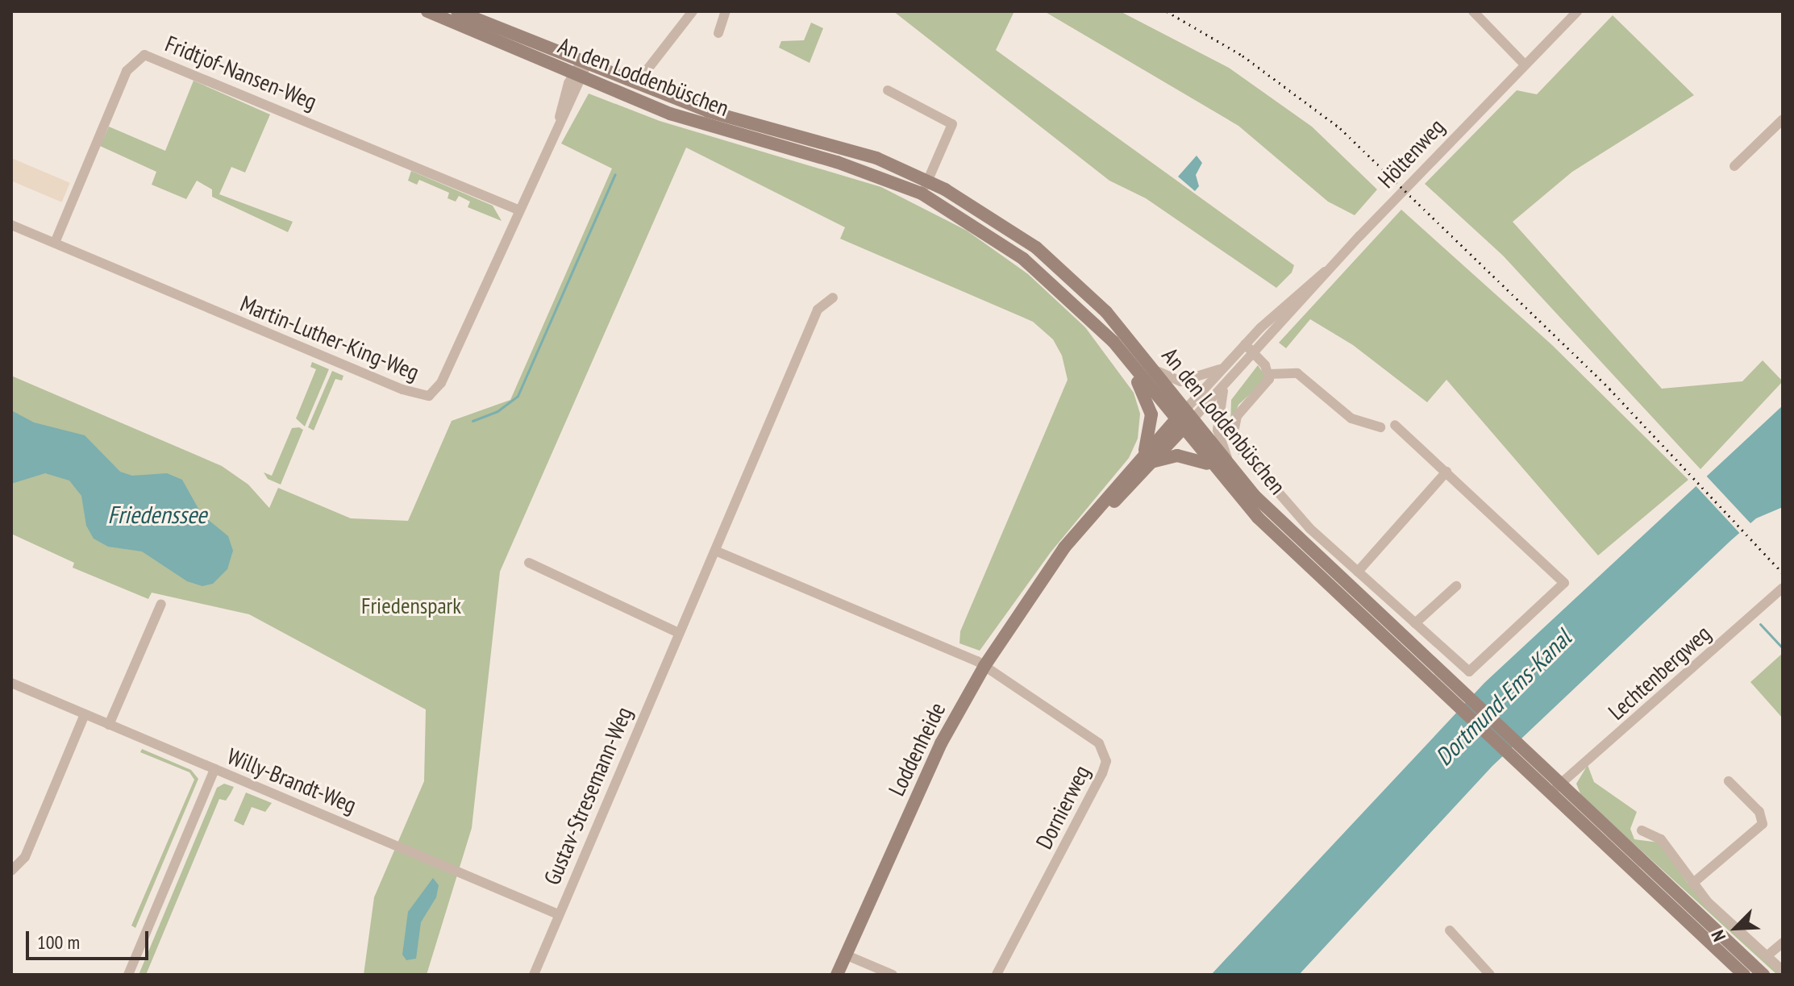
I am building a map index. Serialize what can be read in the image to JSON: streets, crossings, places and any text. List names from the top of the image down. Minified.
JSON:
{"streets":{"main road":["An den Loddenbüschen","Loddenheide"],"street":["Fridtjof-Nansen-Weg","Höltenweg","Martin-Luther-King-Weg","Lechtenbergweg","Willy-Brandt-Weg","Gustav-Stresemann-Weg","Dornierweg"]},"crossings":[["Fridtjof-Nansen-Weg","Martin-Luther-King-Weg"],["An den Loddenbüschen","Höltenweg"],["An den Loddenbüschen","Martin-Luther-King-Weg"],["An den Loddenbüschen","Lechtenbergweg"],["An den Loddenbüschen","Loddenheide"],["Höltenweg","Loddenheide"],["Loddenheide","Dornierweg"],["Willy-Brandt-Weg","Gustav-Stresemann-Weg"]],"water":["Friedenssee","Dortmund-Ems-Kanal"],"parks":["Friedenspark"],"scale_bar":"100 m","north":"bottom left"}
